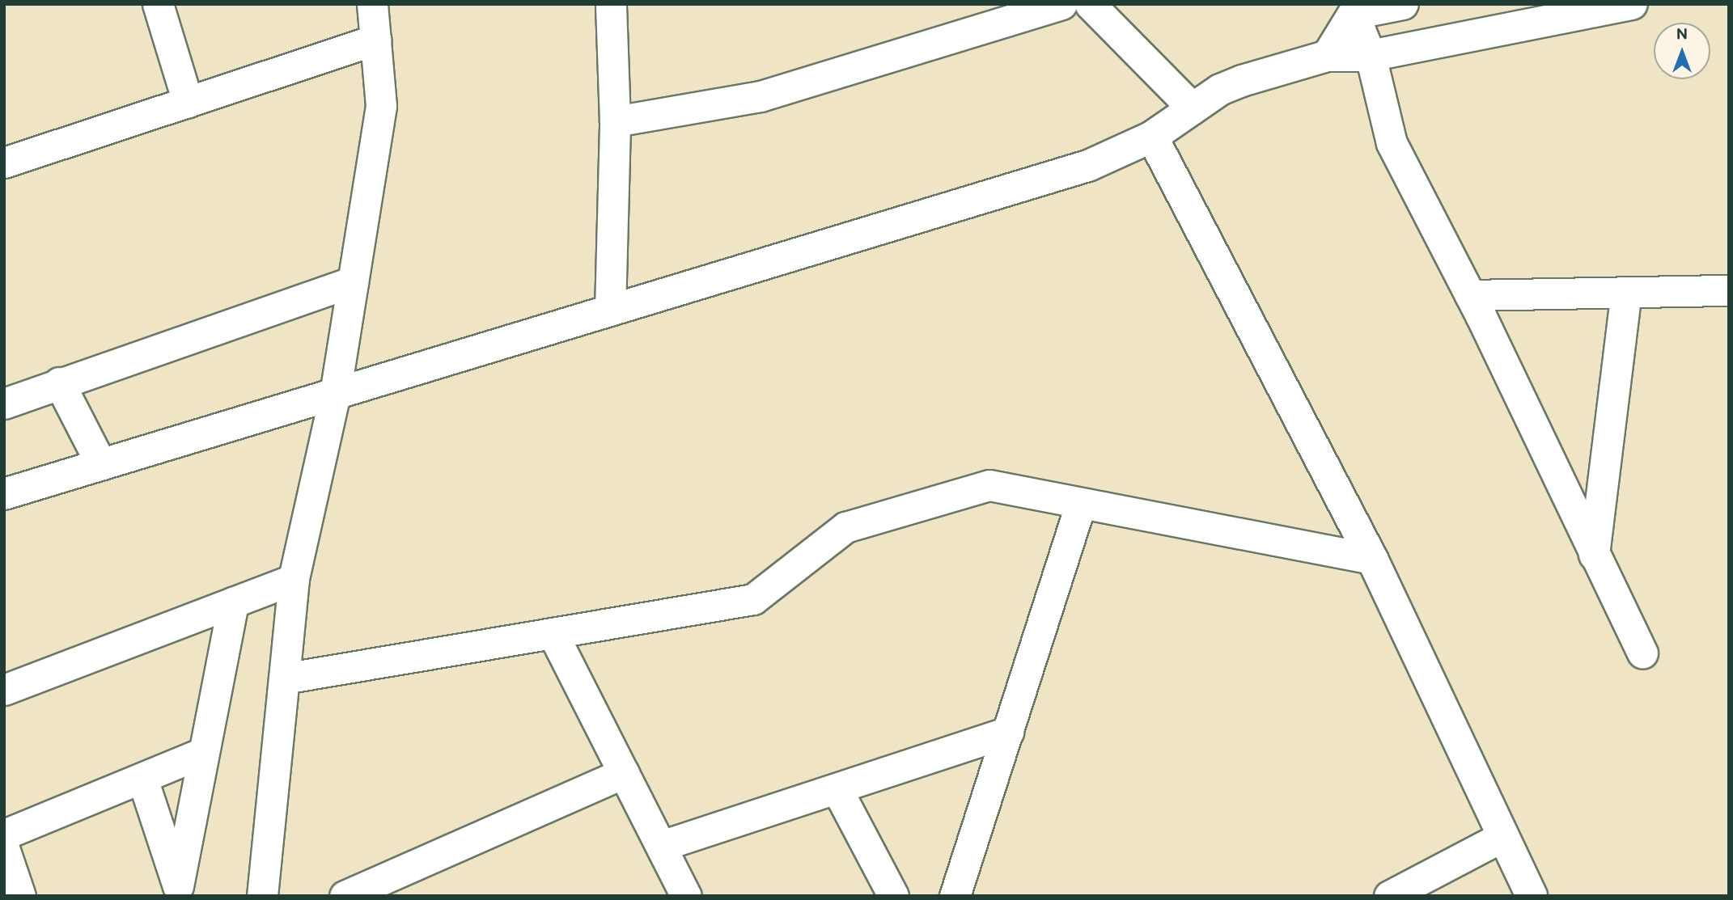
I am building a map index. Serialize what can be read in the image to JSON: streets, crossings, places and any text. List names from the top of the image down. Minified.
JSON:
{"north":"top"}
